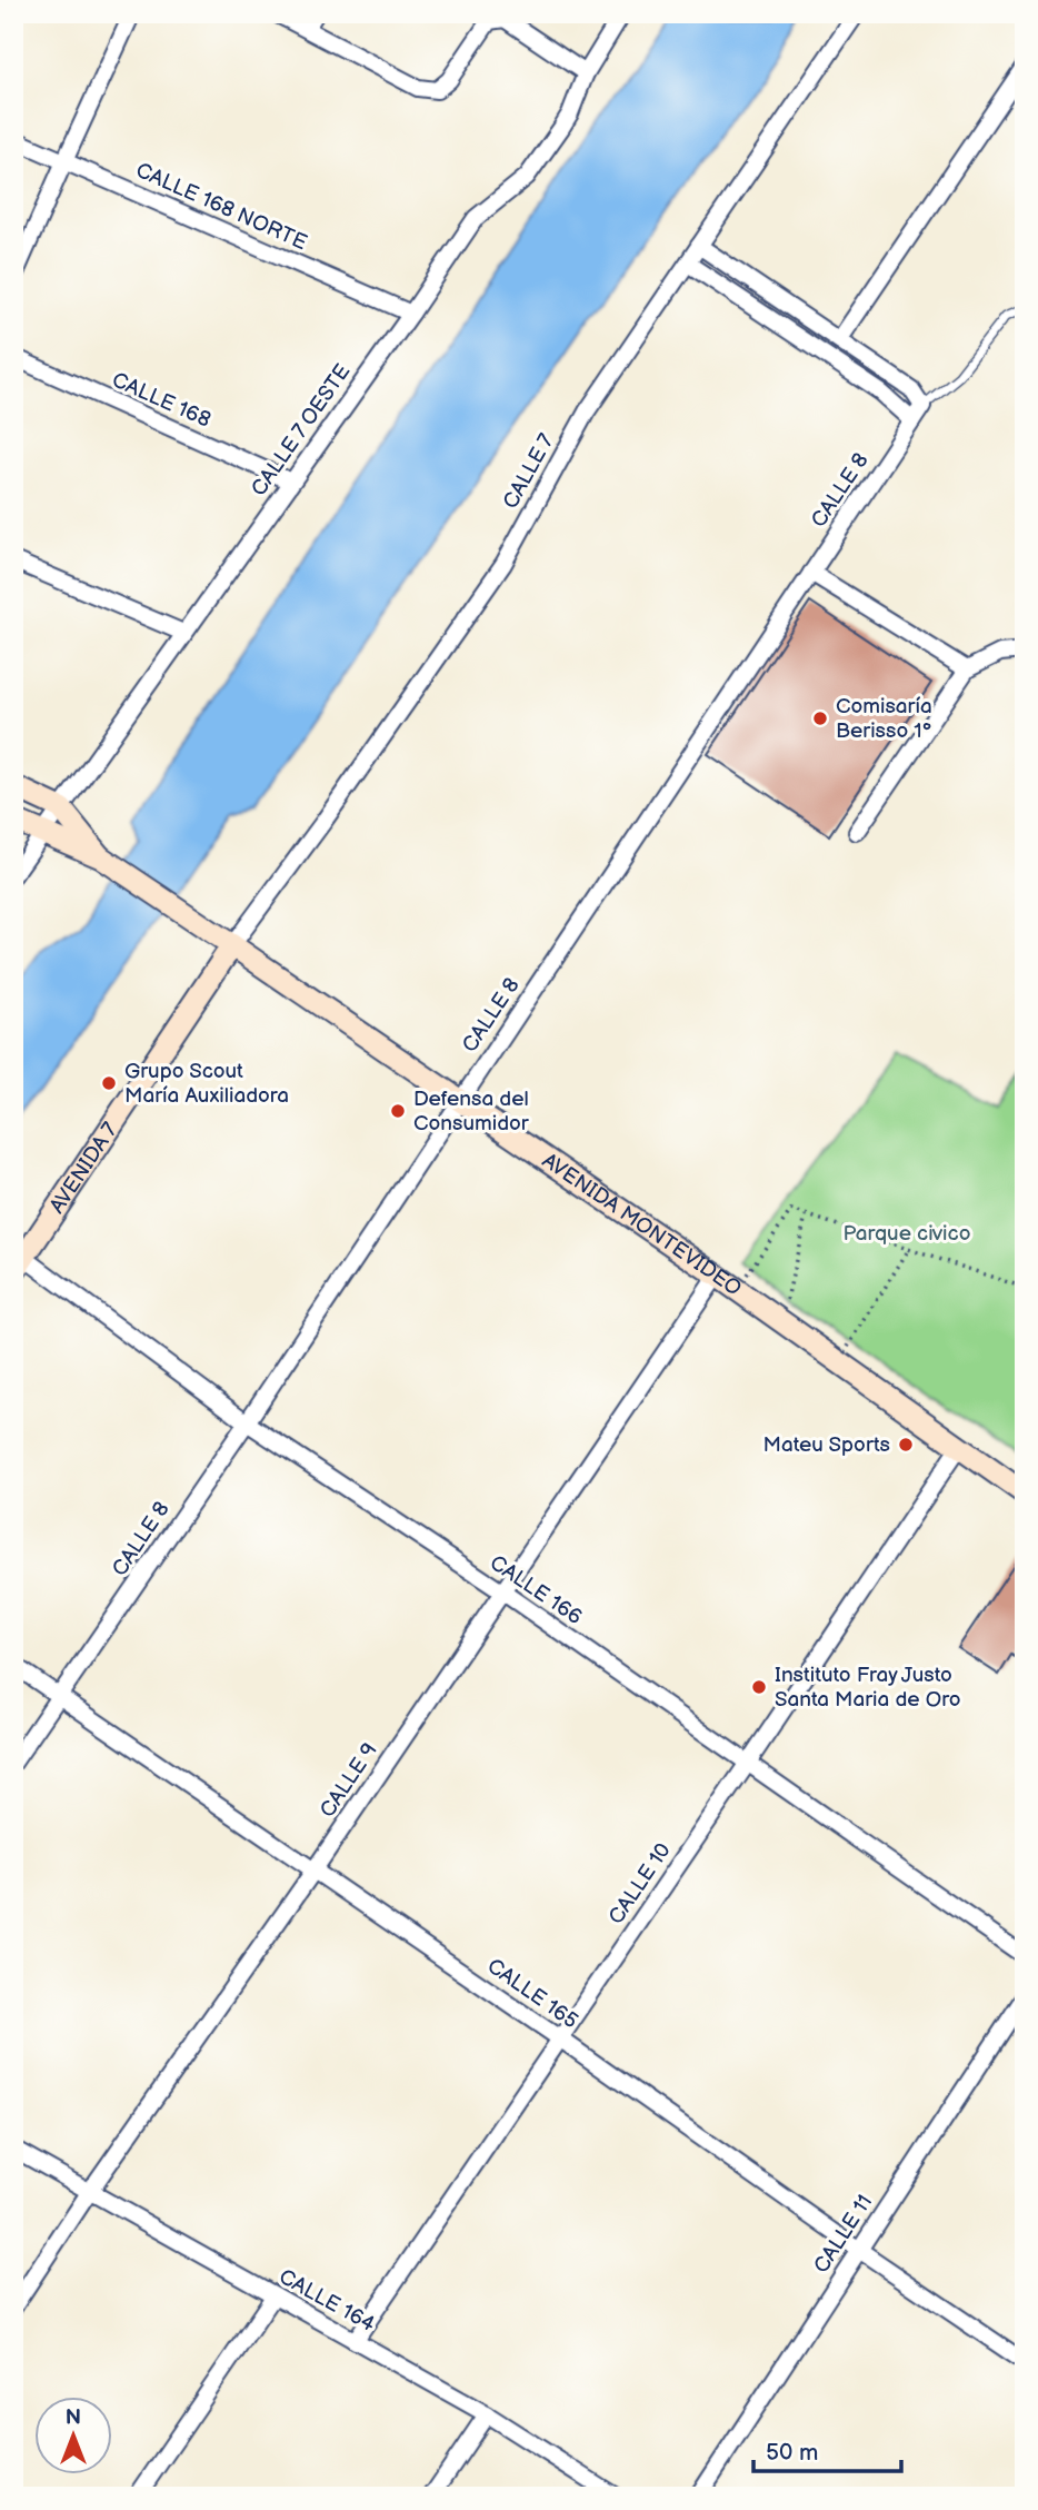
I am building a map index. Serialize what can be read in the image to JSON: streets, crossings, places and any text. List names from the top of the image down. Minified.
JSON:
{"streets":{"main road":["AVENIDA 7","AVENIDA MONTEVIDEO"],"street":["CALLE 168 NORTE","CALLE 168","CALLE 7 OESTE","CALLE 7","CALLE 8","CALLE 166","CALLE 9","CALLE 10","CALLE 165","CALLE 11","CALLE 164"]},"crossings":[["CALLE 168 NORTE","CALLE 7 OESTE"],["CALLE 168","CALLE 7 OESTE"],["CALLE 7 OESTE","AVENIDA MONTEVIDEO"],["CALLE 7","AVENIDA 7"],["CALLE 7","AVENIDA MONTEVIDEO"],["CALLE 8","AVENIDA MONTEVIDEO"],["CALLE 8","CALLE 166"],["CALLE 8","CALLE 165"],["AVENIDA 7","AVENIDA MONTEVIDEO"],["AVENIDA 7","CALLE 166"],["AVENIDA MONTEVIDEO","CALLE 9"],["AVENIDA MONTEVIDEO","CALLE 10"],["CALLE 166","CALLE 9"],["CALLE 166","CALLE 10"],["CALLE 9","CALLE 165"],["CALLE 9","CALLE 164"],["CALLE 10","CALLE 165"],["CALLE 10","CALLE 164"],["CALLE 165","CALLE 11"]],"parks":["Parque civico"],"places":["Comisaría Berisso 1°","Grupo Scout María Auxiliadora","Defensa del Consumidor","Mateu Sports","Instituto Fray Justo Santa Maria de Oro"],"scale_bar":"50 m","north":"top"}
